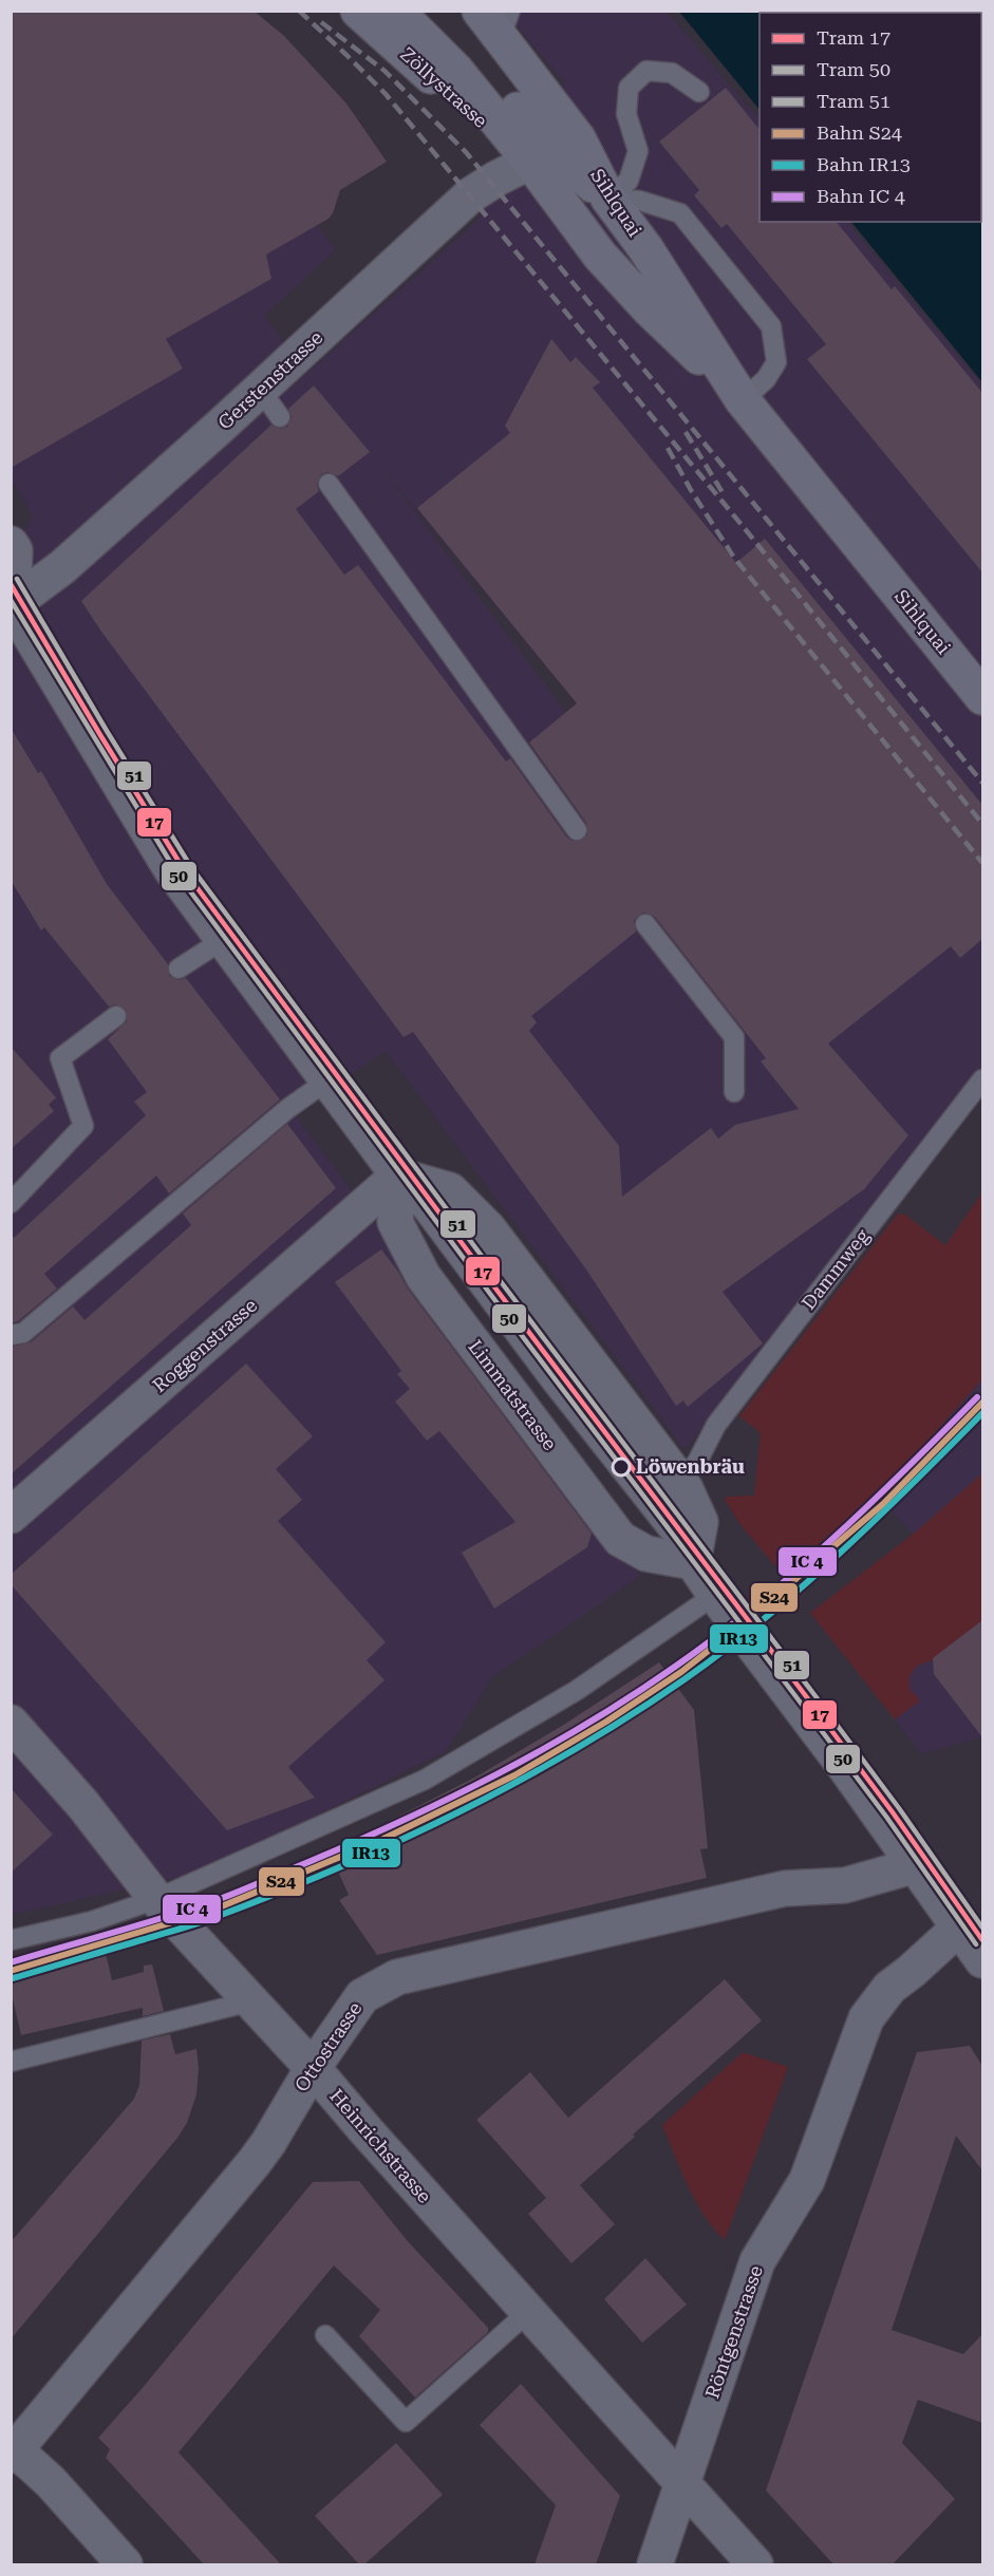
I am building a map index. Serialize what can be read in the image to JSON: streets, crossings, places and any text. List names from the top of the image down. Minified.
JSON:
{"streets":{"street":["Zöllystrasse","Sihlquai","Gerstenstrasse","Roggenstrasse","Limmatstrasse","Ottostrasse","Heinrichstrasse","Röntgenstrasse"],"lane":["Dammweg"]},"crossings":[["Zöllystrasse","Sihlquai"],["Zöllystrasse","Gerstenstrasse"],["Sihlquai","Gerstenstrasse"],["Roggenstrasse","Limmatstrasse"],["Ottostrasse","Heinrichstrasse"],["Heinrichstrasse","Röntgenstrasse"]],"places":["Löwenbräu"],"lines":["tram line 51","tram line 17","tram line 50","rail line S24","rail line IR13"],"legend":["Tram 17","Tram 50","Tram 51","Bahn S24","Bahn IR13","Bahn IC 4"]}
